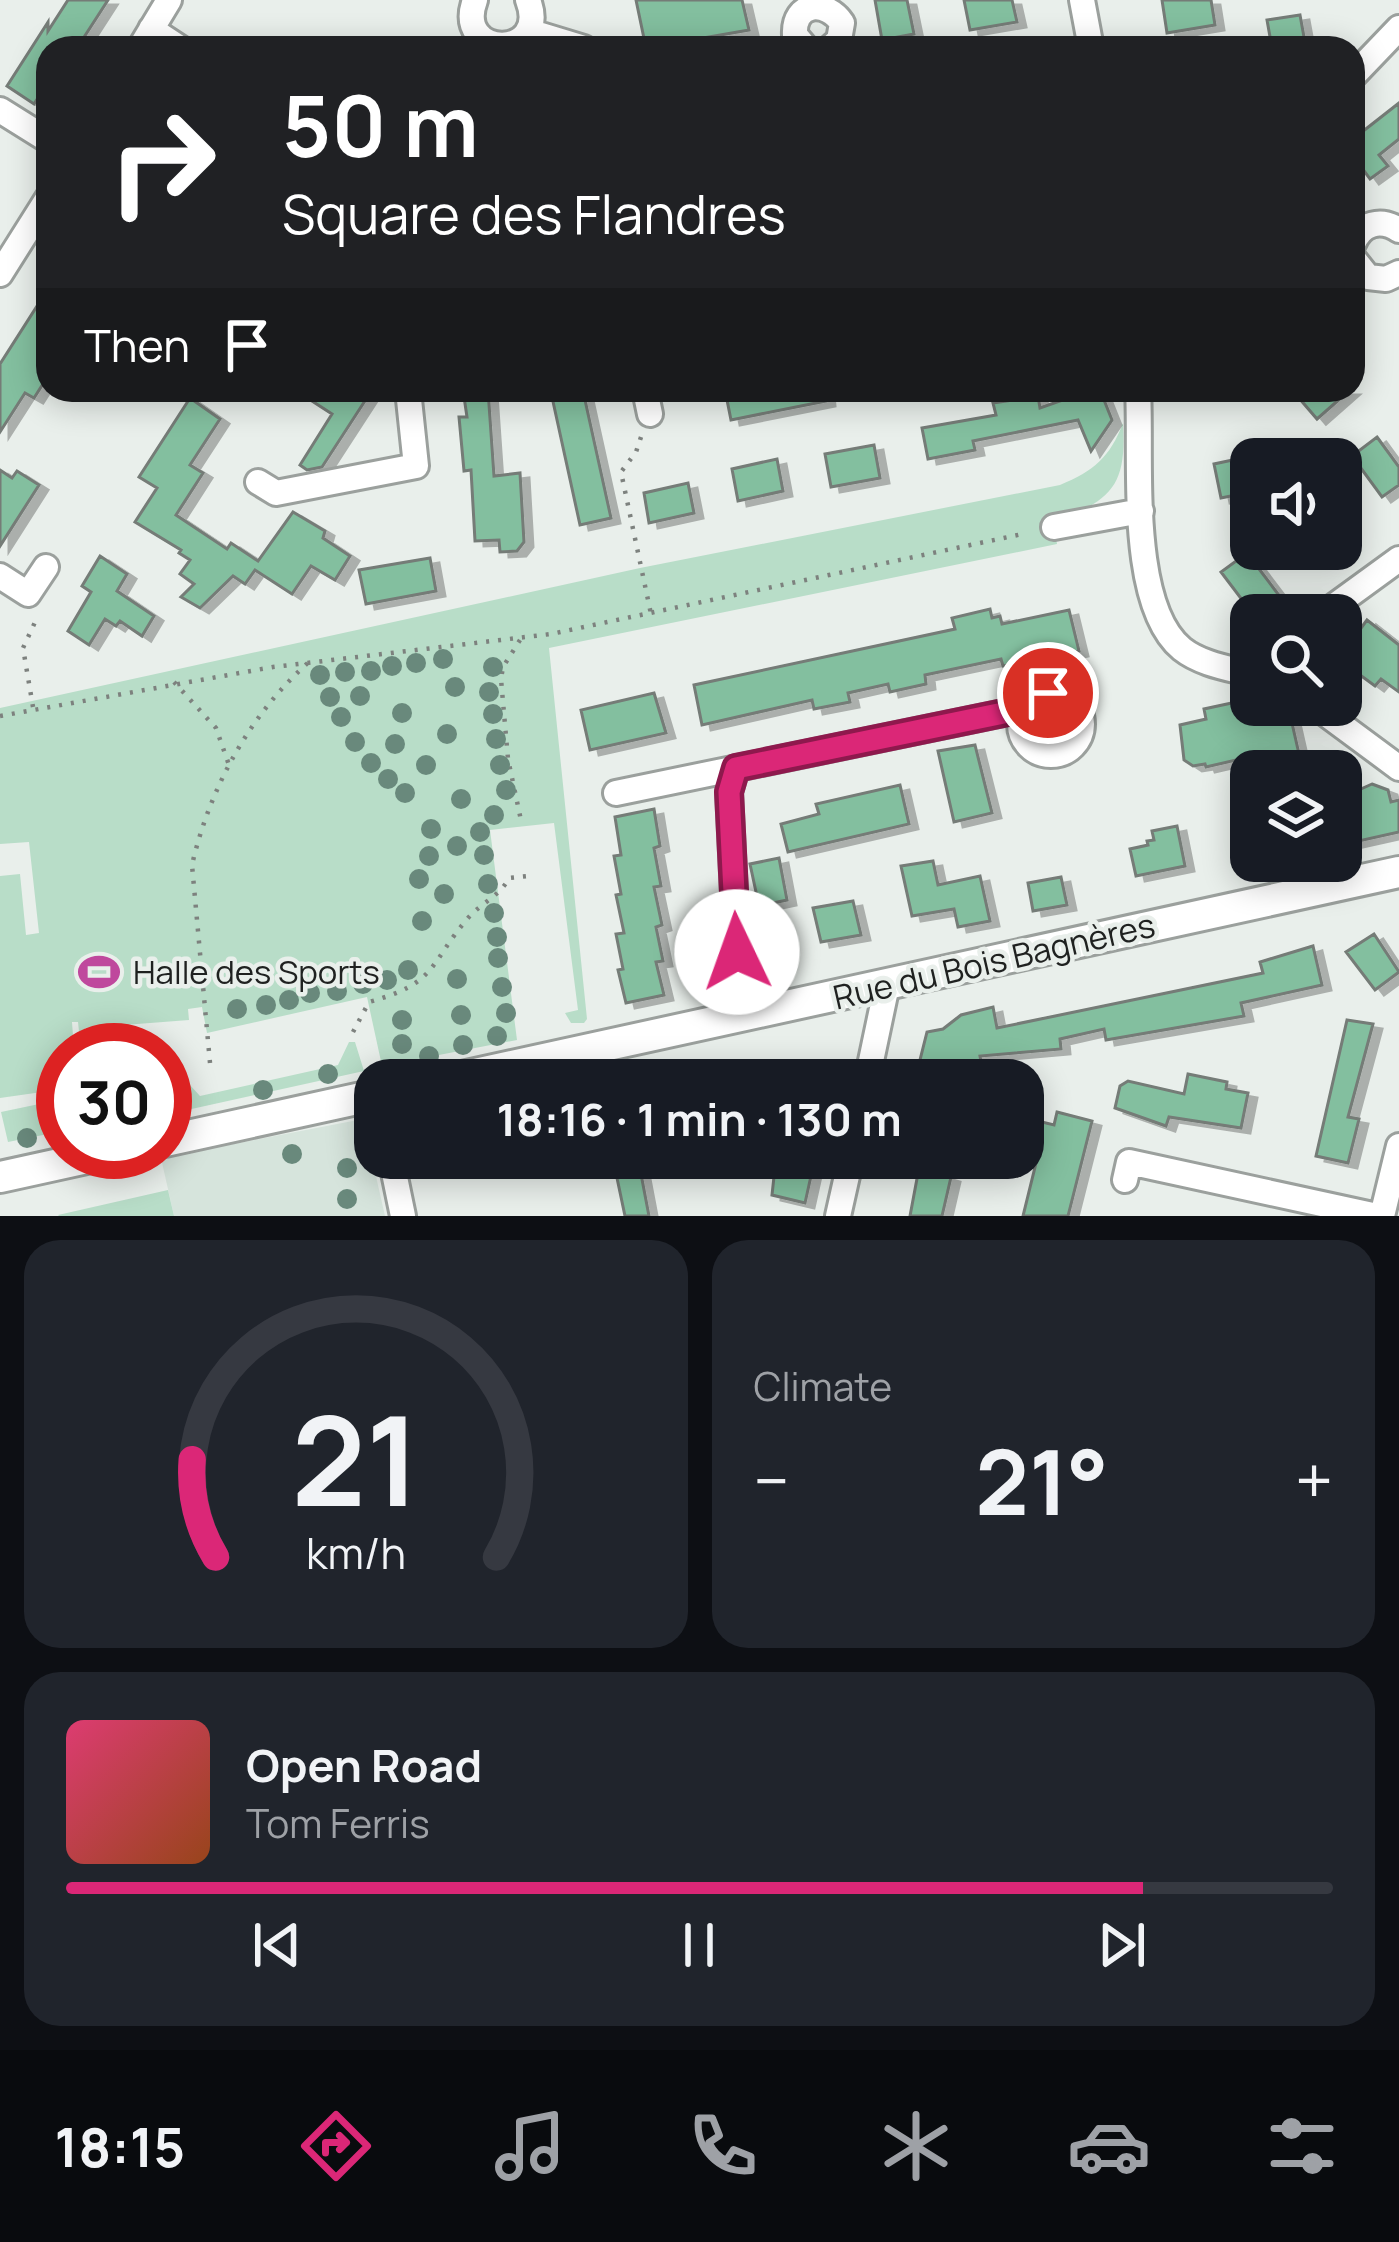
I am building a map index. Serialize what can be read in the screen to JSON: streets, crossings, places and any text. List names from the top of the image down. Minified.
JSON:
{"streets":{"street":["Rue du Bois Bagnères"]},"places":{"sports":["Halle des Sports"]},"page":{"turn":["50 m","Square des Flandres"],"then":"Then","limit":"30","trip":"18:16 · 1 min · 130 m","tile":"Climate","heat":["−","21°","+"],"song":["Open Road","Tom Ferris"],"tabs":"18:15","gauge":["21","km/h"]}}
